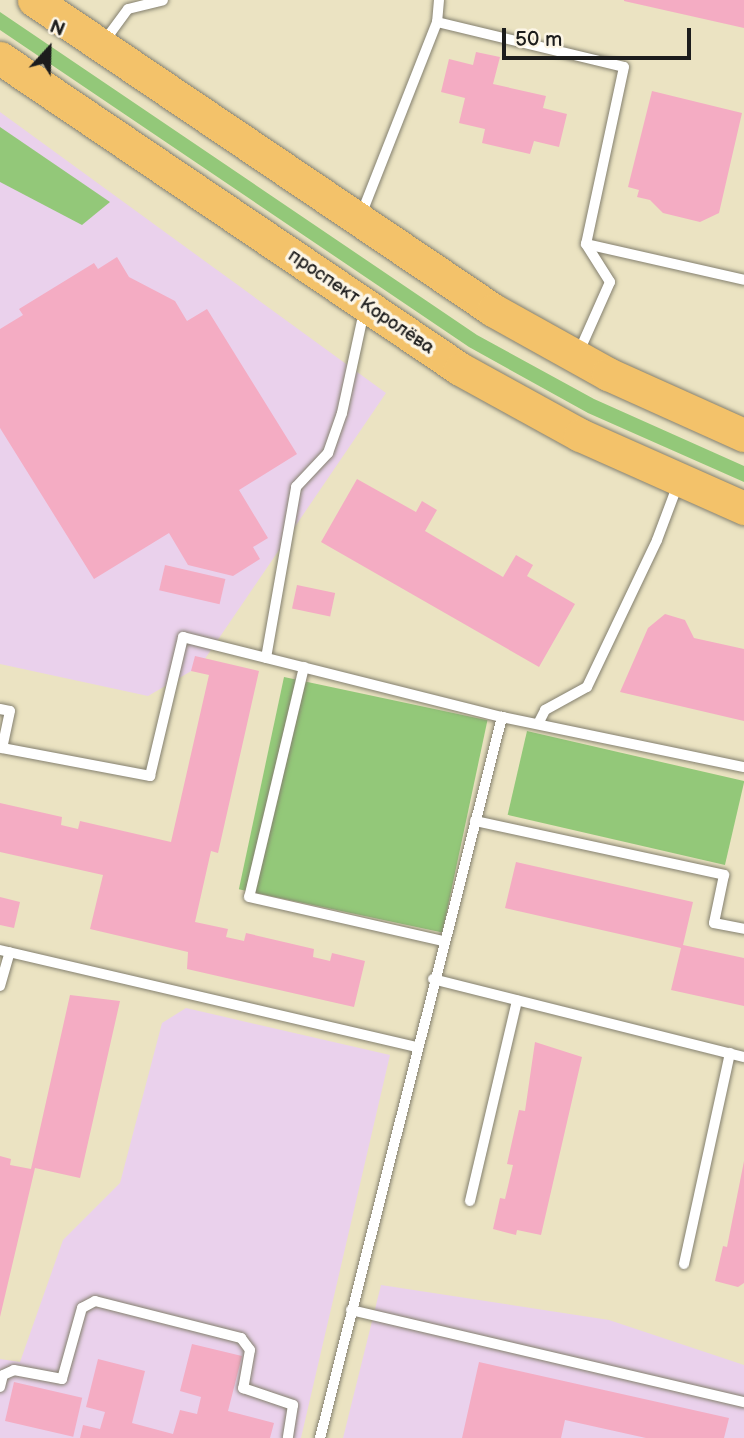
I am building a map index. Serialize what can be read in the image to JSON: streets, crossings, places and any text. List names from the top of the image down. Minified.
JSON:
{"streets":{"main road":["проспект Королёва"]},"scale_bar":"50 m","north":"top"}
